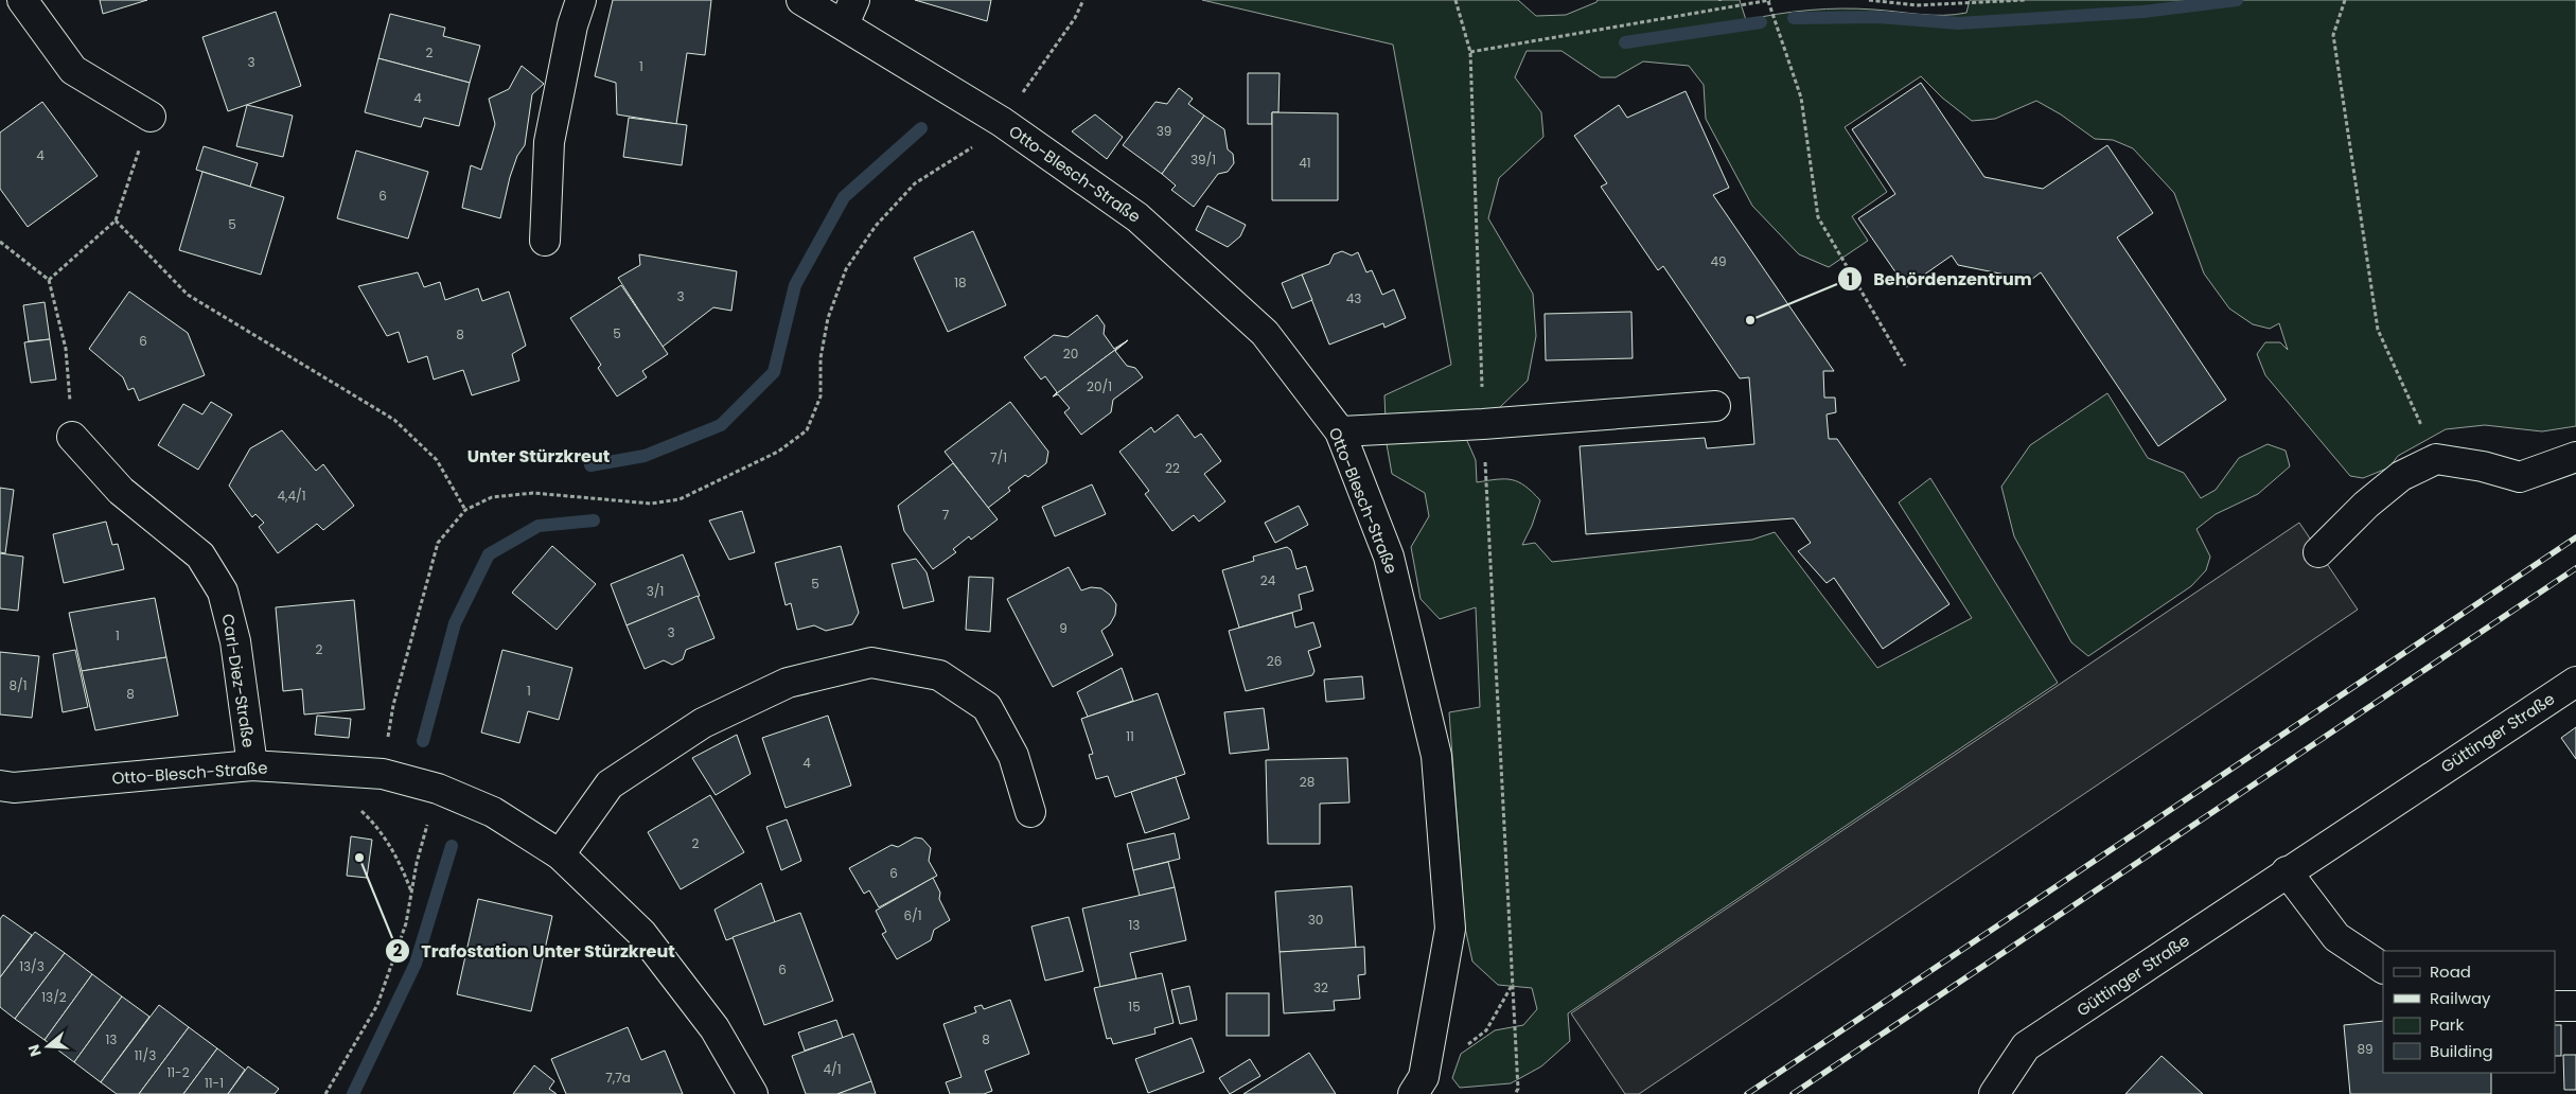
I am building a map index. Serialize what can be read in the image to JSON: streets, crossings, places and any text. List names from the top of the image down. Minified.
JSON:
{"streets":{"street":["Otto-Blesch-Straße","Carl-Diez-Straße","Güttinger Straße"]},"crossings":[["Otto-Blesch-Straße","Carl-Diez-Straße"]],"districts":["Unter Stürzkreut"],"places":["Behördenzentrum","Trafostation Unter Stürzkreut"],"house_numbers":["2","3","1","4","39","4","39/1","41","6","5","49","18","3","43","5","8","6","20","20/1","7/1","22","4,4/1","7","24","5","3/1","9","3","1","2","26","8/1","1","8","11","4","28","2","6","6/1","30","13","13/3","6","32","13/2","15","13","8","89","11/3","4/1","11-2","7,7a","11-1"],"legend":["Road","Railway","Park","Building"],"north":"left"}
